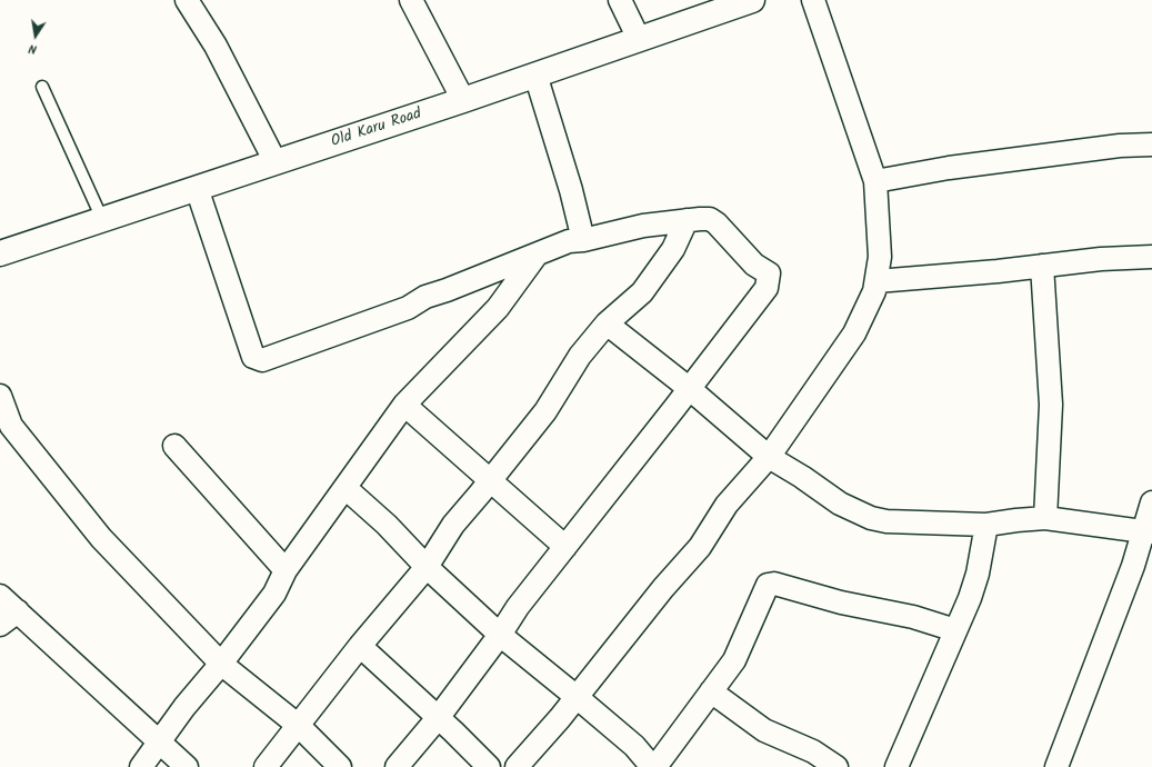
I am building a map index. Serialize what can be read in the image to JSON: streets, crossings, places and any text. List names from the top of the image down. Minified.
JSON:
{"streets":{"main road":["Old Karu Road"]},"north":"bottom"}
